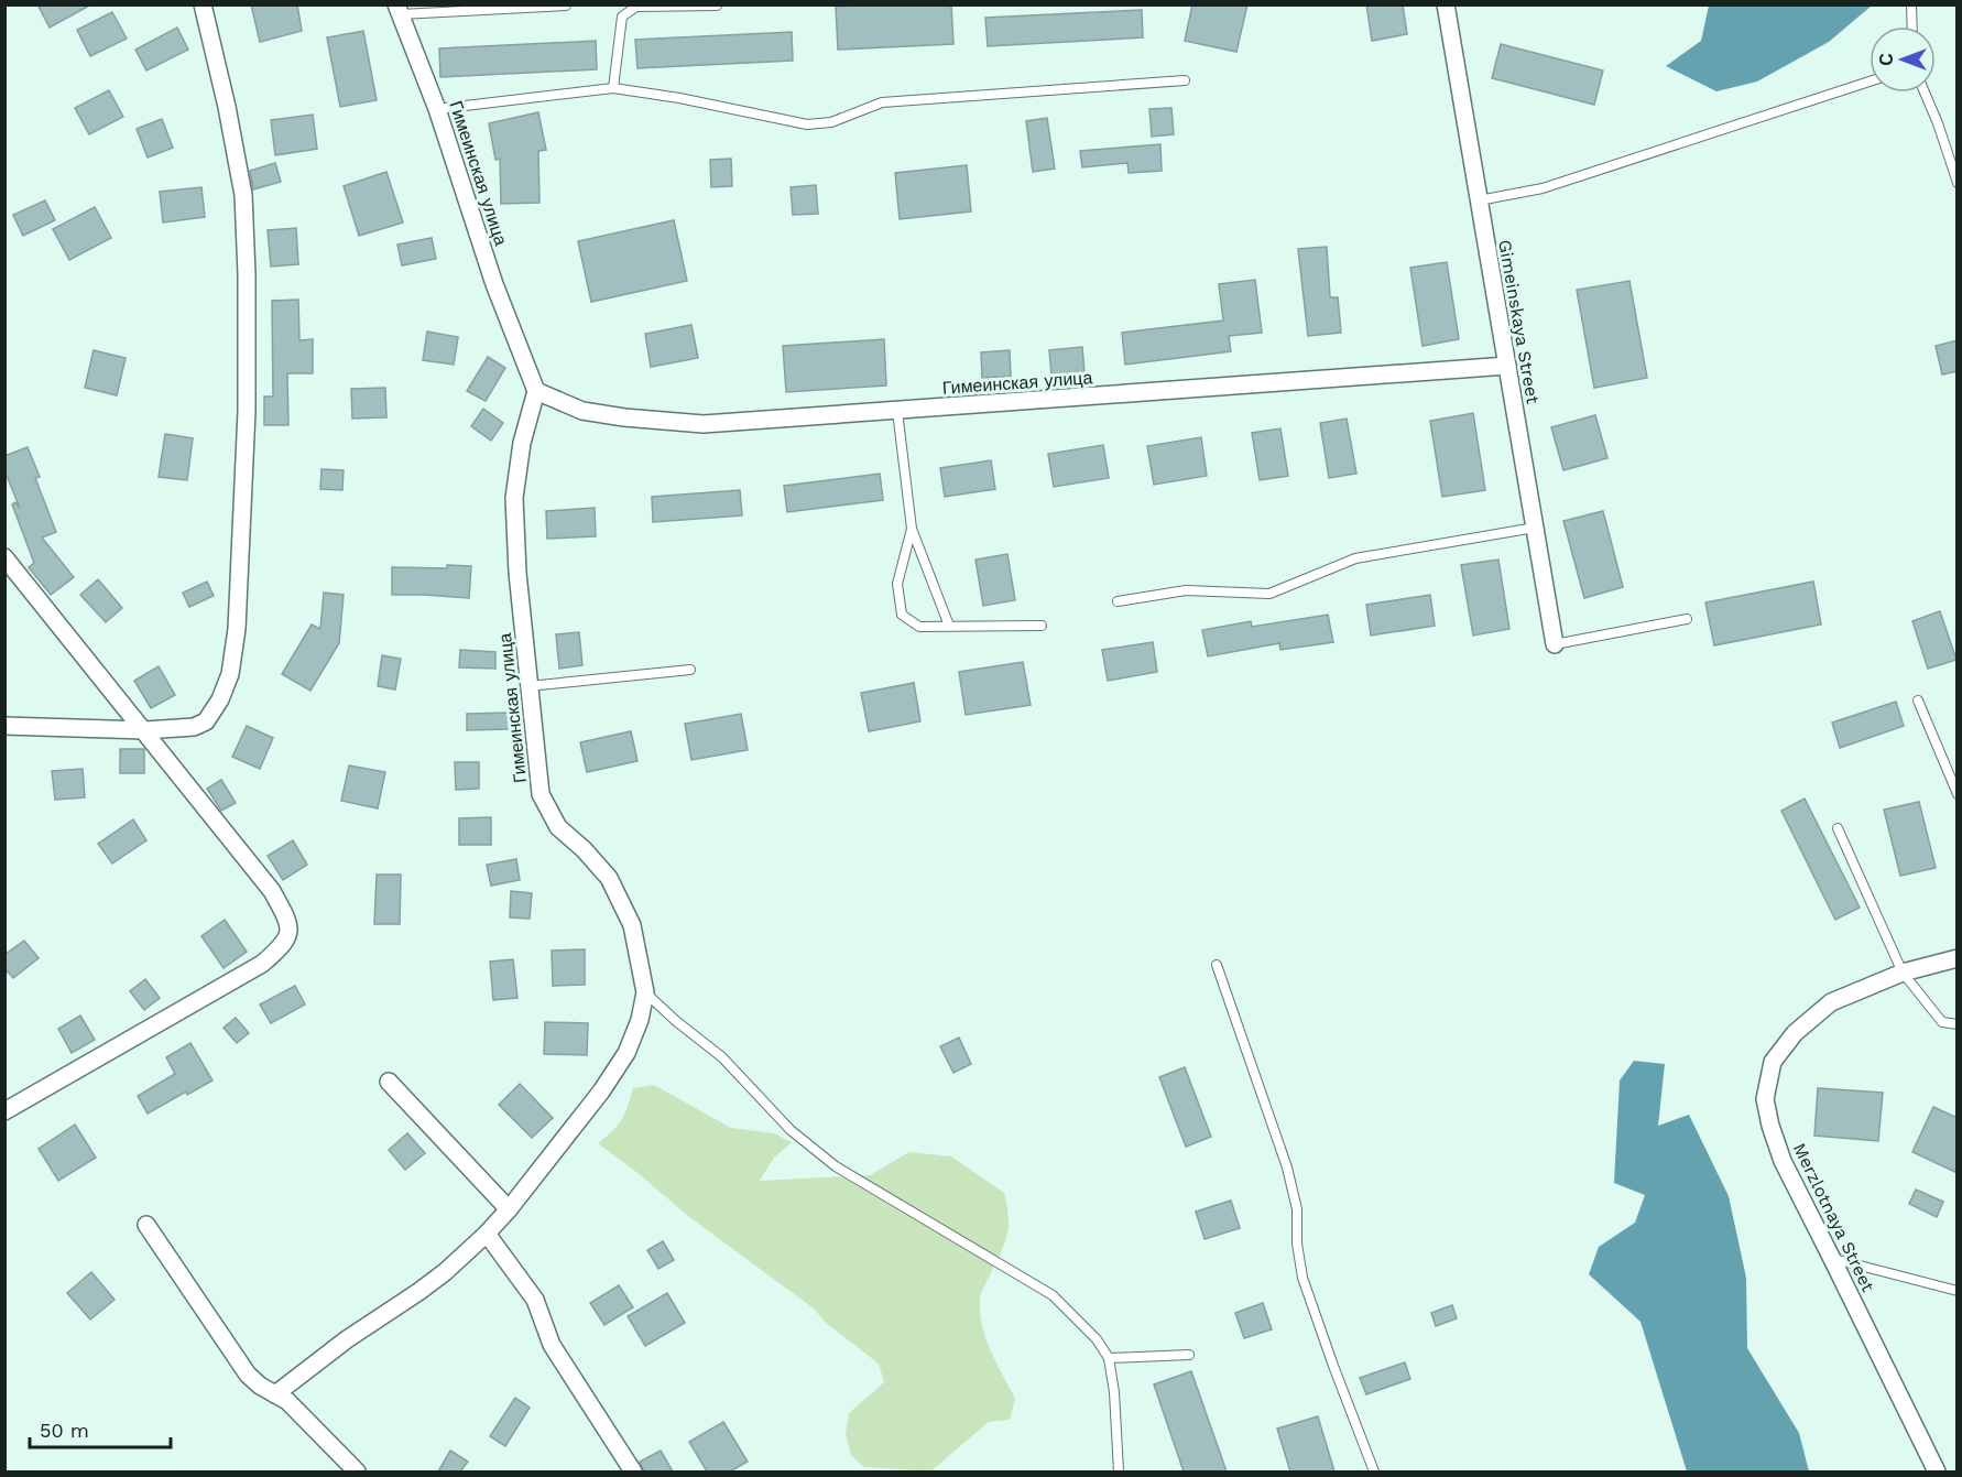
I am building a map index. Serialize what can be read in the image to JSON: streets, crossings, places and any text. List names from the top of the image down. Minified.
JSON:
{"streets":{"street":["Гимеинская улица","Gimeinskaya Street","Merzlotnaya Street"]},"crossings":[["Гимеинская улица","Gimeinskaya Street"]],"scale_bar":"50 m","north":"left"}
